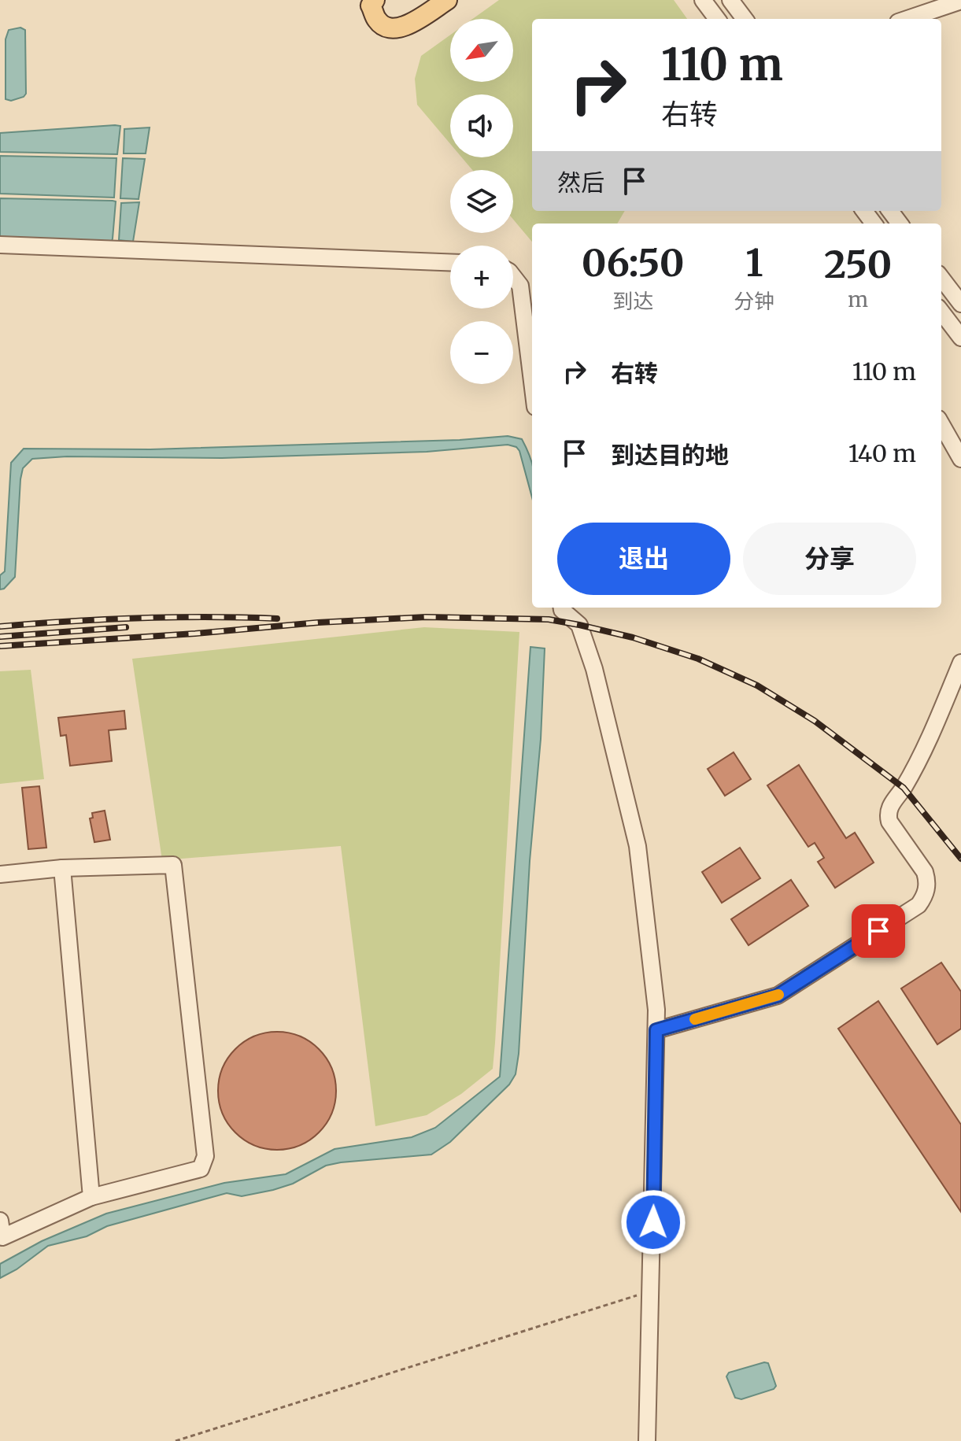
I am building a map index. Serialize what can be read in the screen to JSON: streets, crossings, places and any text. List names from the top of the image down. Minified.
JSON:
{"north":"bottom left","page":{"map_buttons":["+","−"],"turn":["110 m","右转"],"then":"然后","eta":["06:50","到达","1","分钟","250","m"],"list":[{"name":"右转","value":"110 m"},{"name":"到达目的地","value":"140 m"}],"buttons":["退出","分享"]}}
